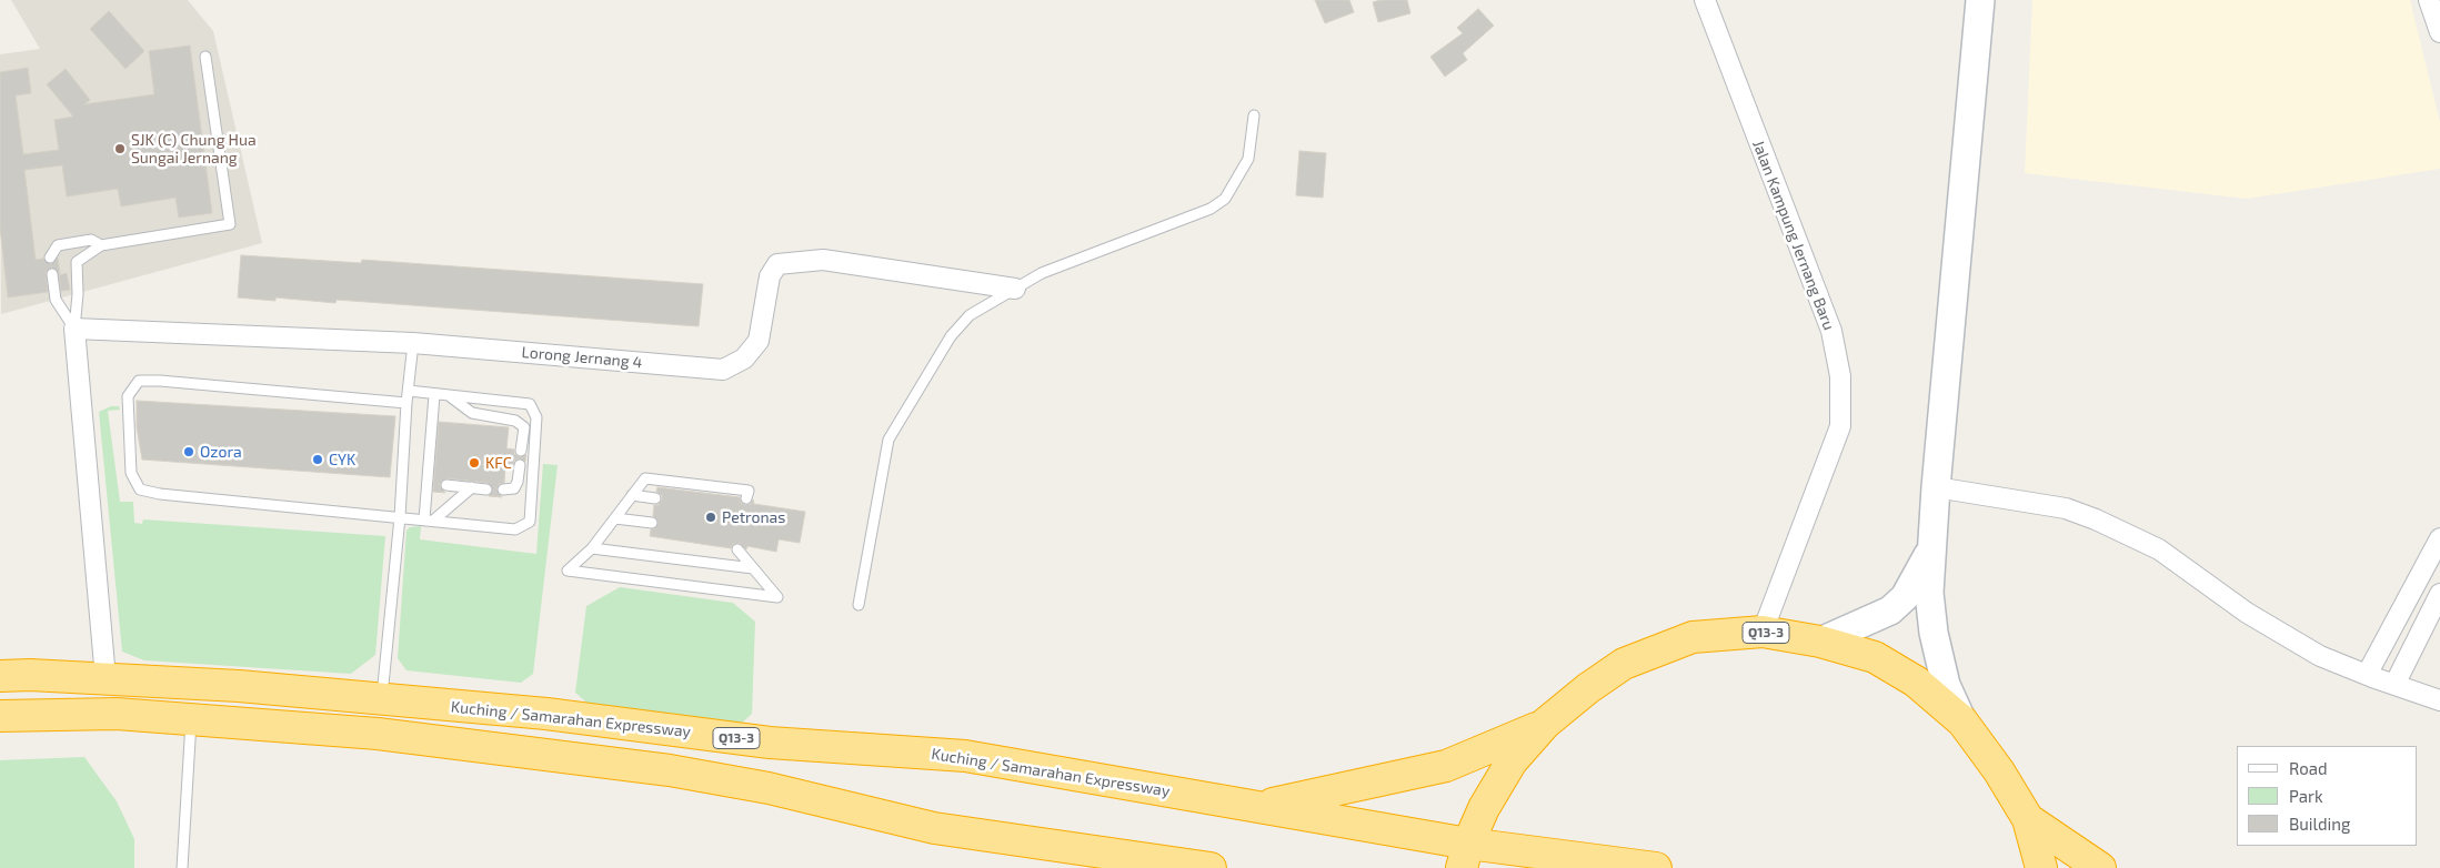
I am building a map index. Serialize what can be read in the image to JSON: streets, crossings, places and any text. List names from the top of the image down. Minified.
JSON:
{"streets":{"highway":["Q13-3","Kuching / Samarahan Expressway"],"street":["Jalan Kampung Jernang Baru","Lorong Jernang 4"]},"crossings":[["Jalan Kampung Jernang Baru","Q13-3"],["Q13-3","Kuching / Samarahan Expressway"]],"places":["SJK (C) Chung Hua Sungai Jernang","Ozora","CYK","KFC","Petronas"],"legend":["Road","Park","Building"]}
